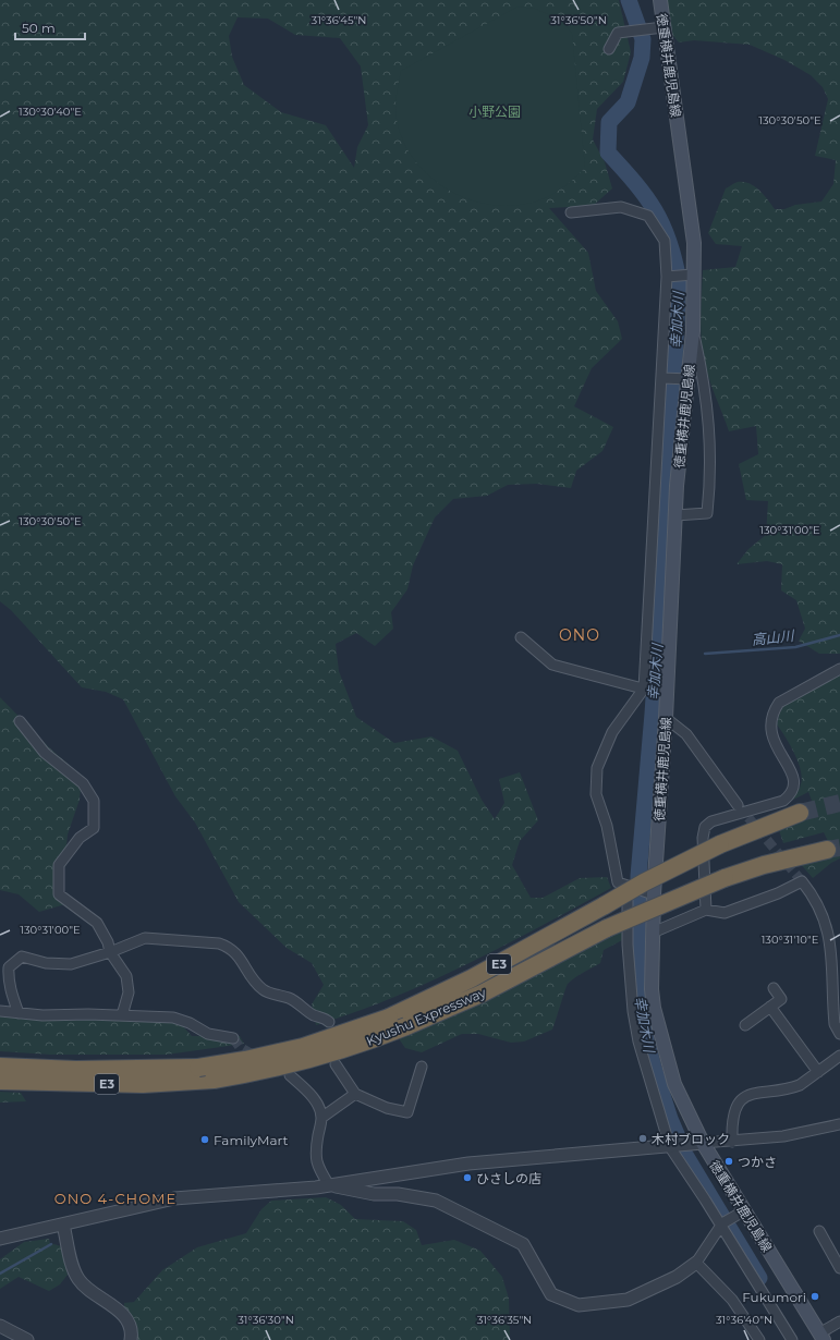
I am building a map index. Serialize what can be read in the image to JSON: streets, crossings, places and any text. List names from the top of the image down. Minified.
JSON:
{"streets":{"highway":["E3","Kyushu Expressway"],"main road":["徳重横井鹿児島線"]},"districts":["ONO","ONO 4-CHOME"],"water":["幸加木川","高山川"],"parks":["小野公園"],"places":["木村ブロック","FamilyMart","つかさ","ひさしの店","Fukumori"],"scale_bar":"50 m","coordinates":["31°36'50\"N","31°36'45\"N","130°30'40\"E","130°30'50\"E","130°31'00\"E","130°31'10\"E","31°36'30\"N","31°36'35\"N","31°36'40\"N"]}
